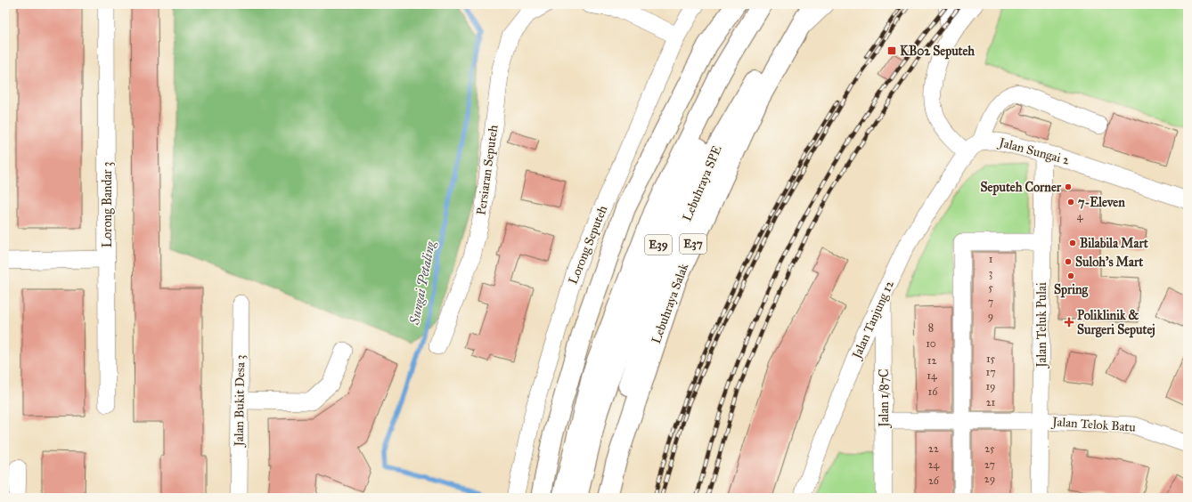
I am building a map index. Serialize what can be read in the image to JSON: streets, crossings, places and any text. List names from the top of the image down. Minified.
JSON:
{"streets":{"highway":["Lebuhraya SPE","E37","E39","Lebuhraya Salak"],"street":["Jalan Sungai 2","Persiaran Seputeh","Lorong Bandar 3","Lorong Seputeh","Jalan Tanjung 12","Jalan Teluk Pulai","Jalan 1/87C","Jalan Bukit Desa 3","Jalan Telok Batu"]},"crossings":[["Jalan Sungai 2","Jalan Tanjung 12"],["Jalan Sungai 2","Jalan Teluk Pulai"],["Jalan Tanjung 12","Jalan 1/87C"],["Jalan Teluk Pulai","Jalan Telok Batu"],["Jalan 1/87C","Jalan Telok Batu"]],"water":["Sungai Petaling"],"places":{"transit":["KB02 Seputeh"],"other":["Seputeh Corner","7-Eleven","Bilabila Mart","Suloh’s Mart","Spring"],"health":["Poliklinik & Surgeri Seputej"]},"house_numbers":["4","1","3","5","7","9","8","10","15","12","17","14","19","16","21","22","25","24","27","29","26"]}
